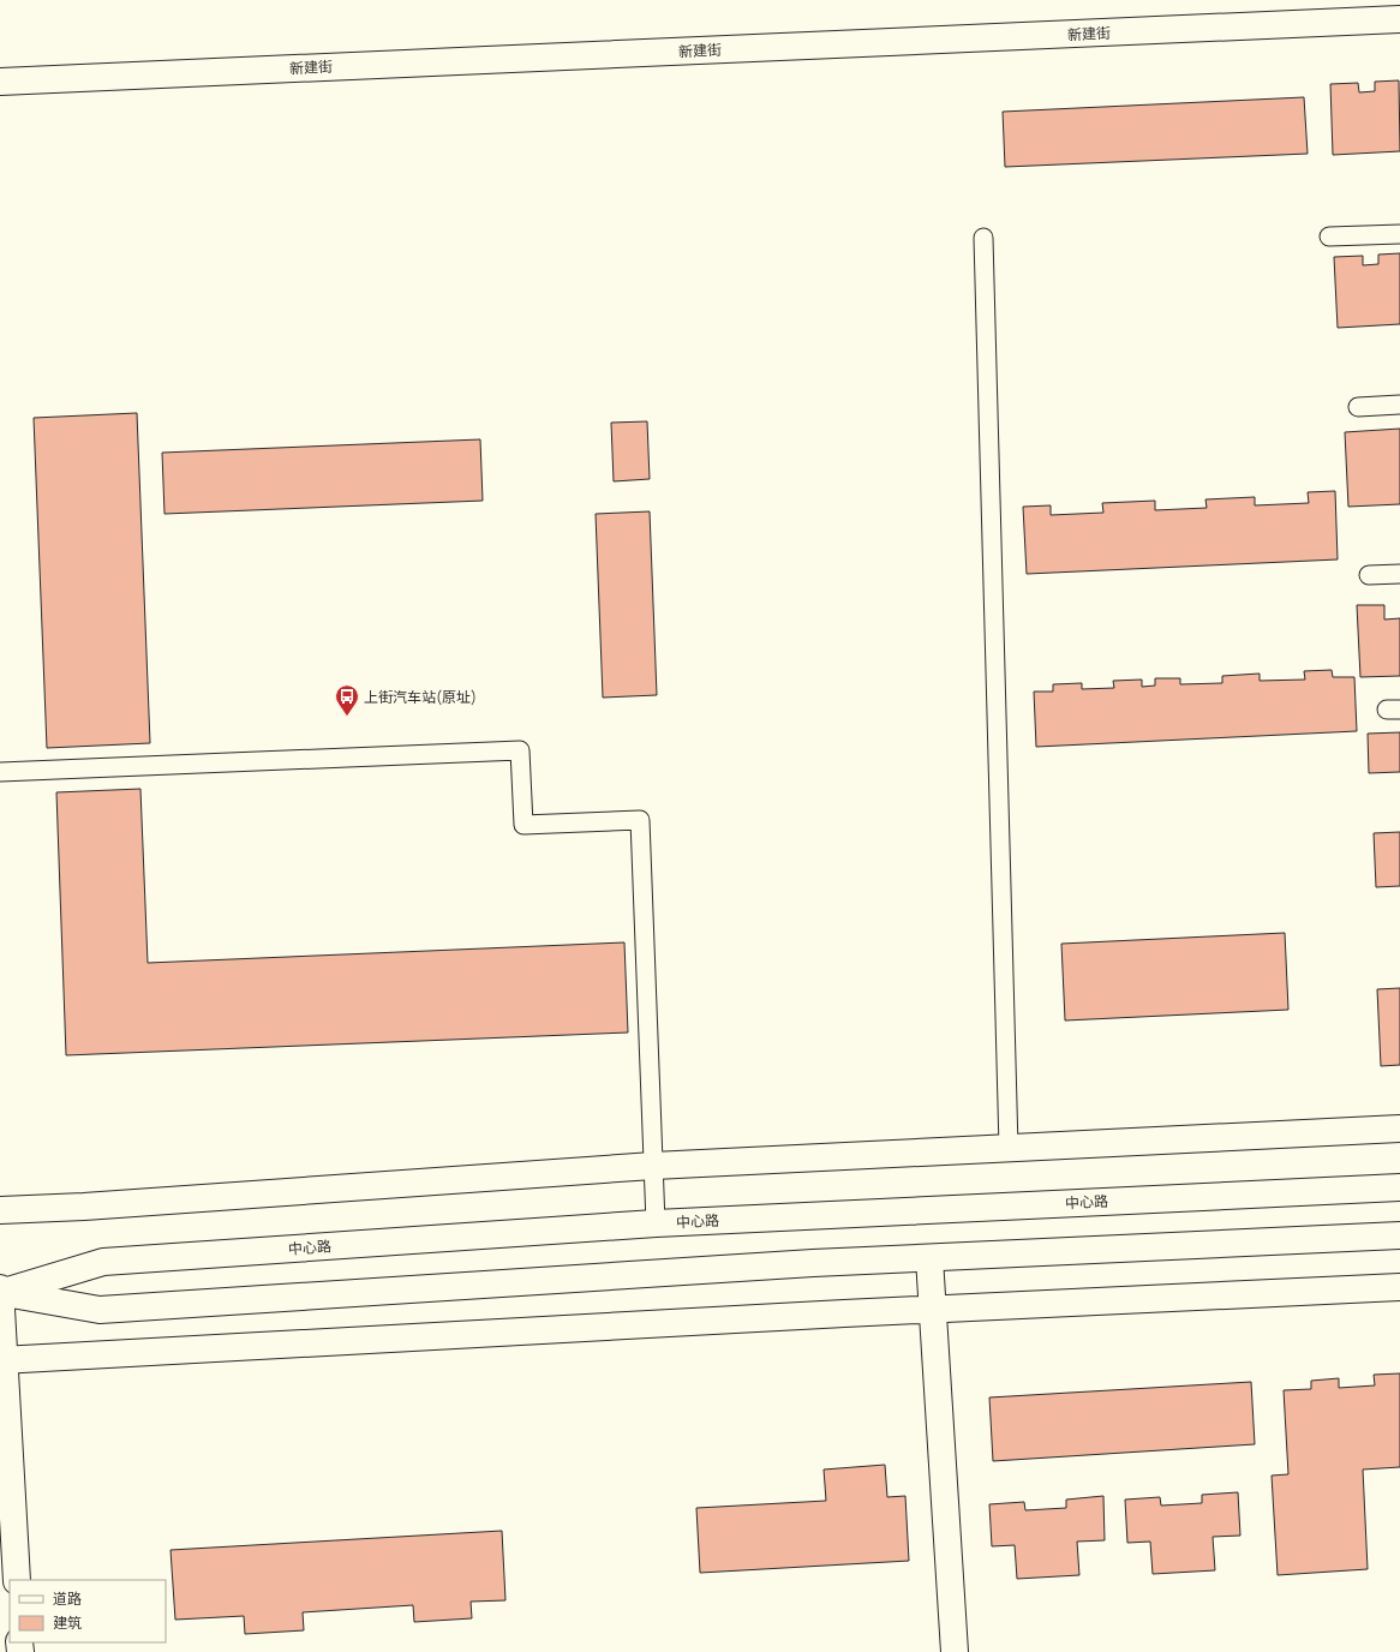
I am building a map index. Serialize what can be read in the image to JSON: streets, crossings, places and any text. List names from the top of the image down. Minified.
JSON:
{"streets":{"street":["新建街","中心路"]},"places":{"bus stop":["上街汽车站(原址)"]},"legend":["道路","建筑"]}
